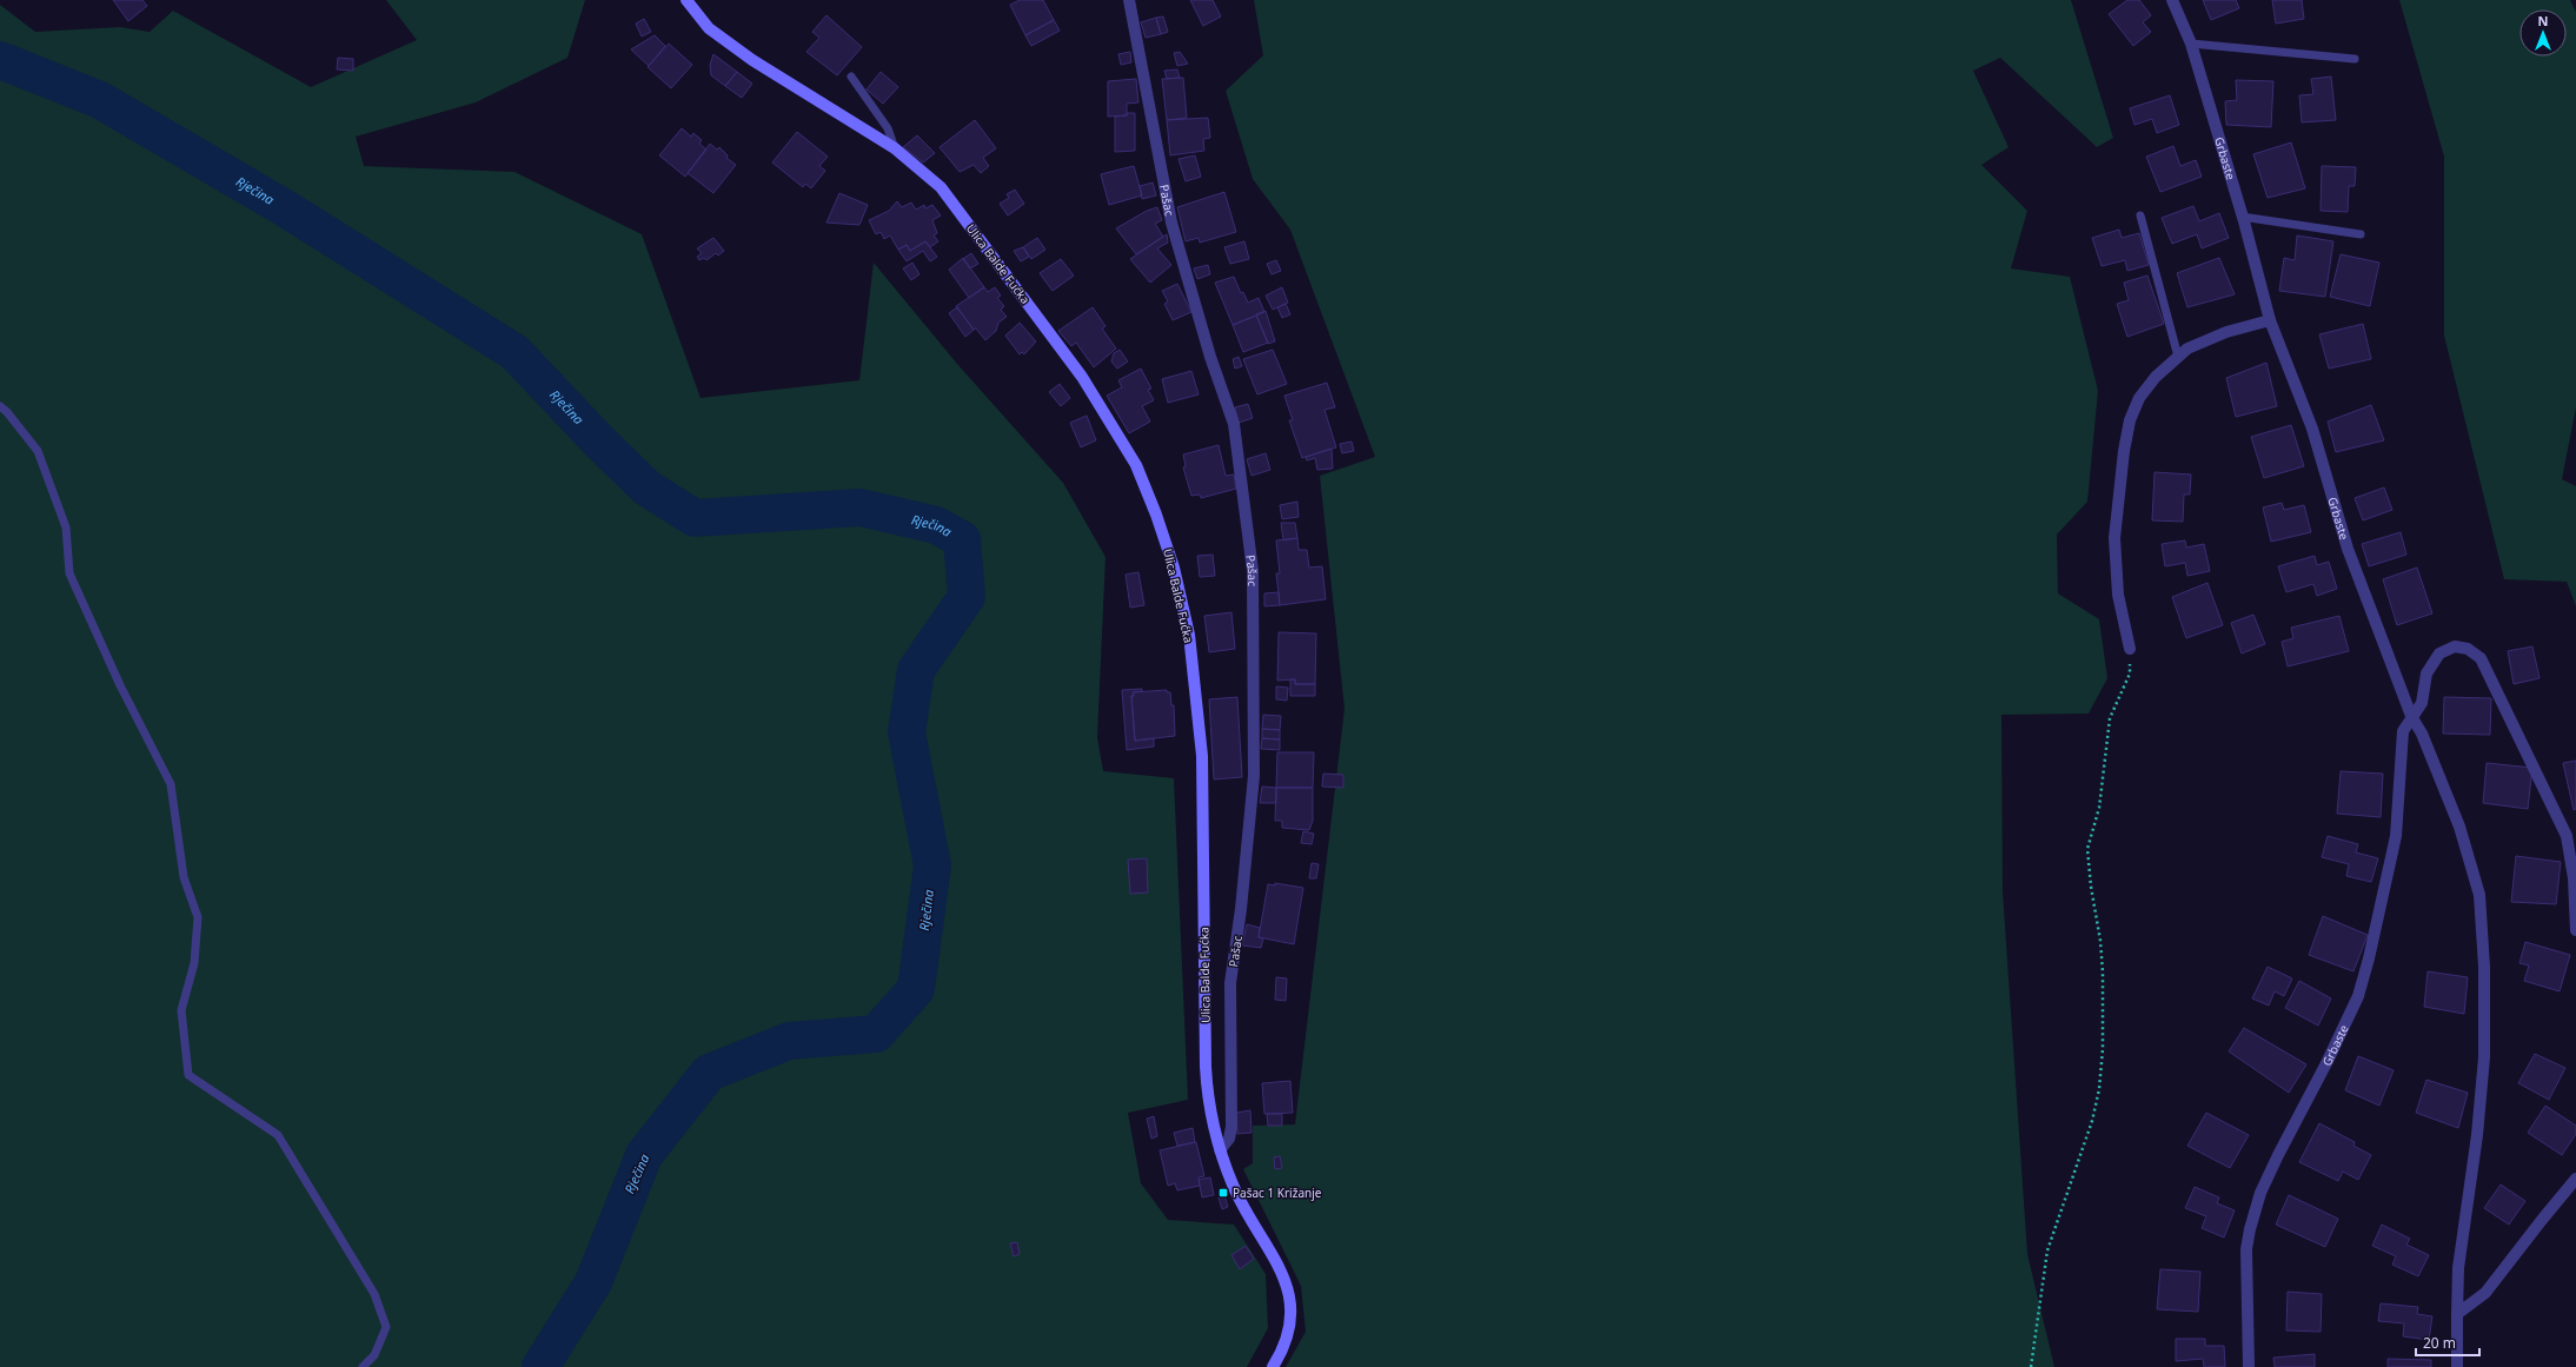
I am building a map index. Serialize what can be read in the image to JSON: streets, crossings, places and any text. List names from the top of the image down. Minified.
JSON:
{"streets":{"main road":["Ulica Balde Fućka"],"street":["Grbaste","Pašac"]},"crossings":[["Pašac","Ulica Balde Fućka"]],"water":["Rječina"],"places":{"transit":["Pašac 1 Križanje"]},"scale_bar":"20 m","north":"top"}
